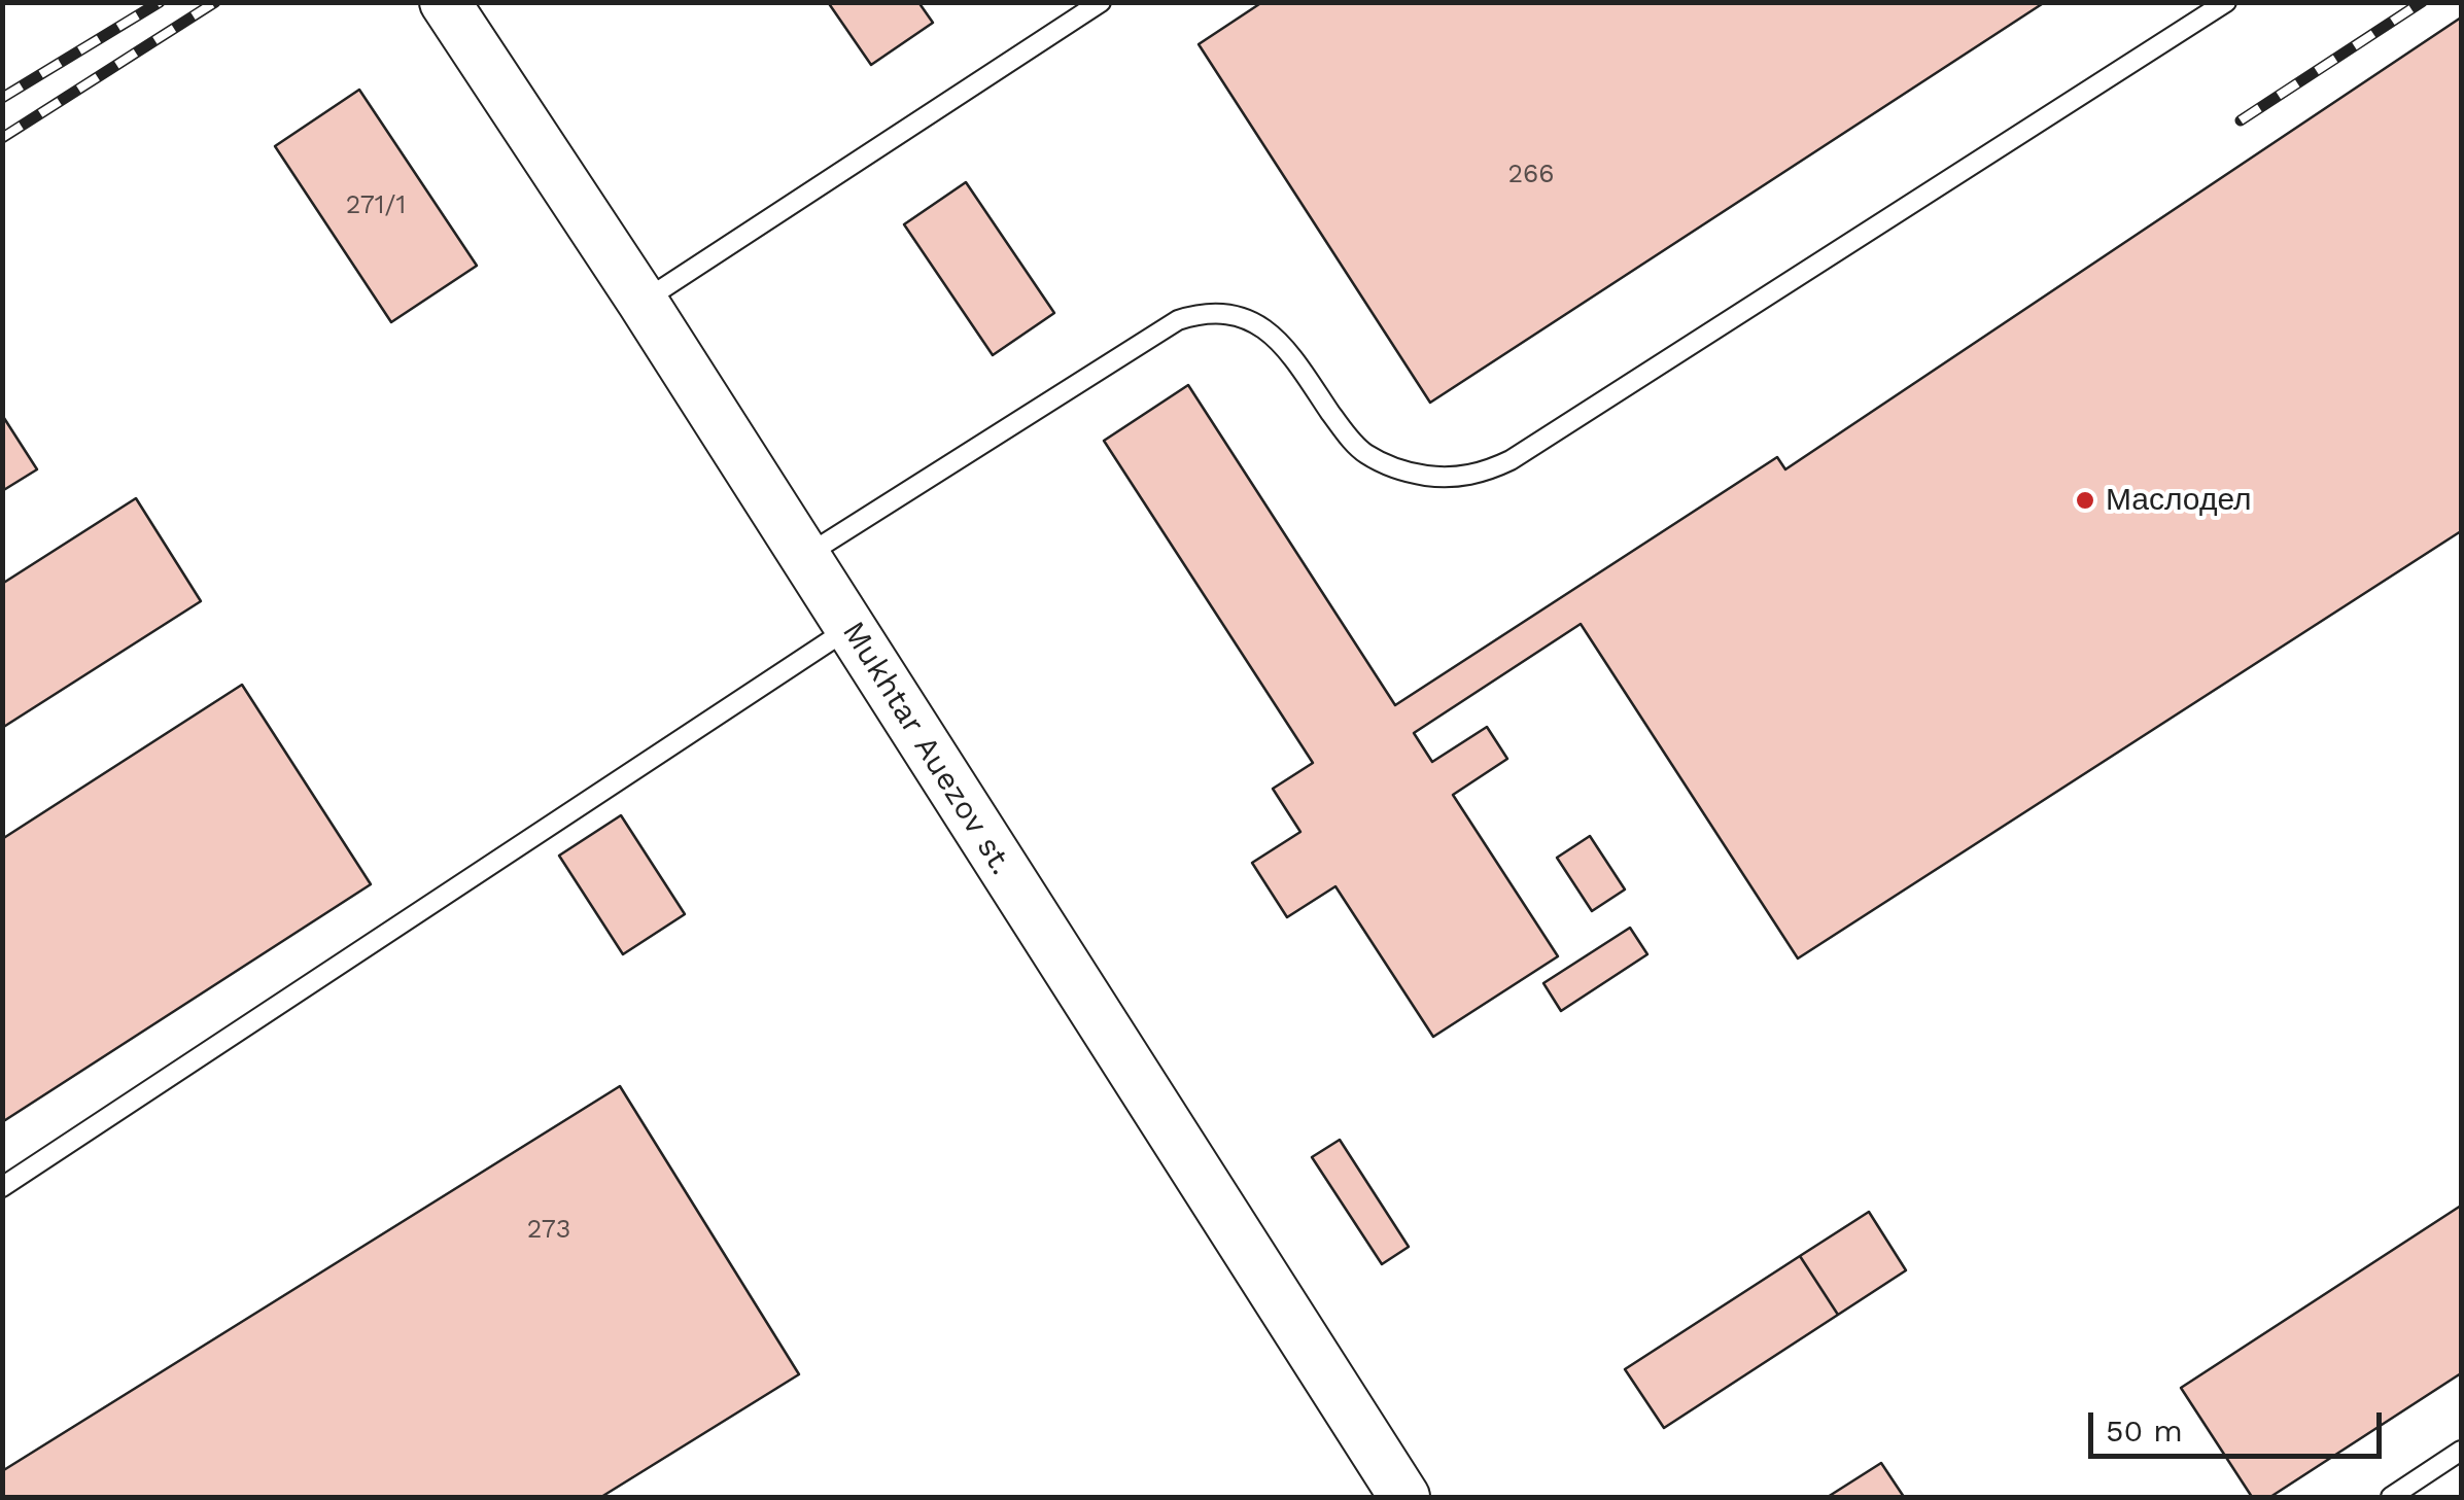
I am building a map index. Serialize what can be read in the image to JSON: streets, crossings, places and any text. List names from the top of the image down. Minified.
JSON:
{"streets":{"street":["Mukhtar Auezov st."]},"places":["Маслодел"],"house_numbers":["266","271/1","273"],"scale_bar":"50 m"}
